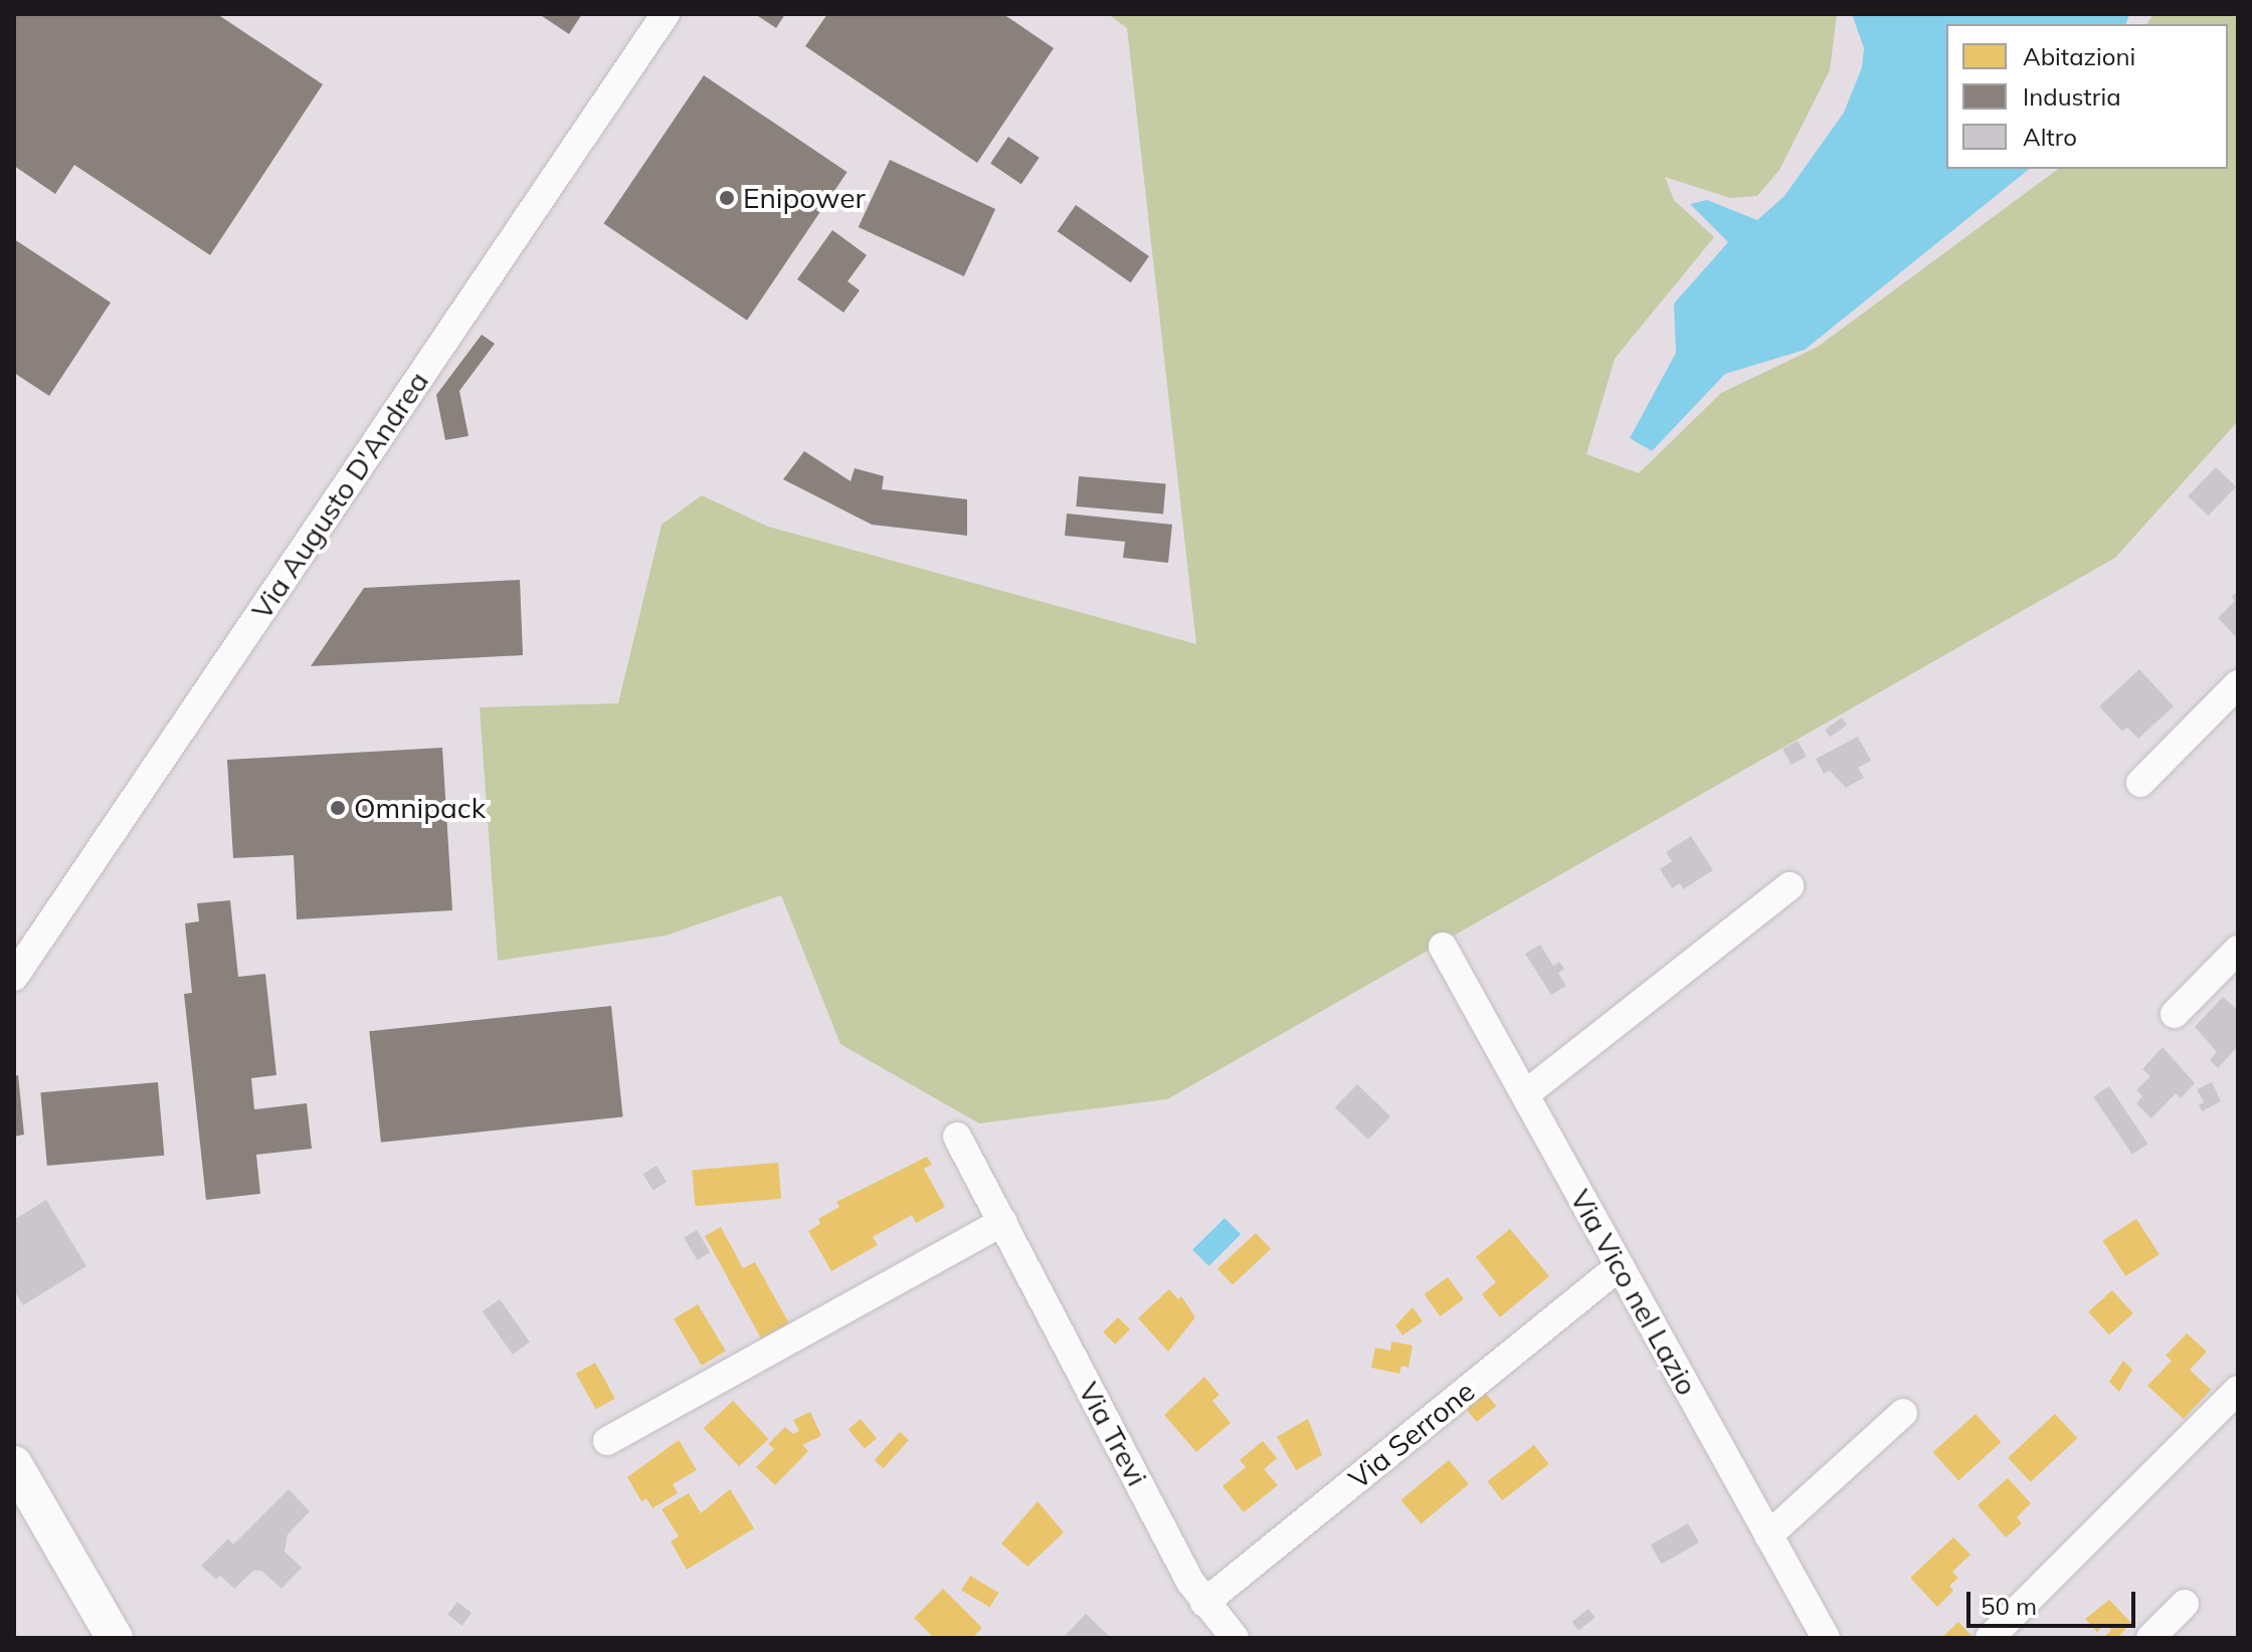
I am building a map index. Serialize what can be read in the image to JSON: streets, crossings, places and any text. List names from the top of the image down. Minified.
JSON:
{"streets":{"street":["Via Augusto D'Andrea","Via Vico nel Lazio","Via Trevi","Via Serrone"]},"crossings":[["Via Vico nel Lazio","Via Serrone"],["Via Trevi","Via Serrone"]],"places":["Enipower","Omnipack"],"legend":["Abitazioni","Industria","Altro"],"scale_bar":"50 m"}
